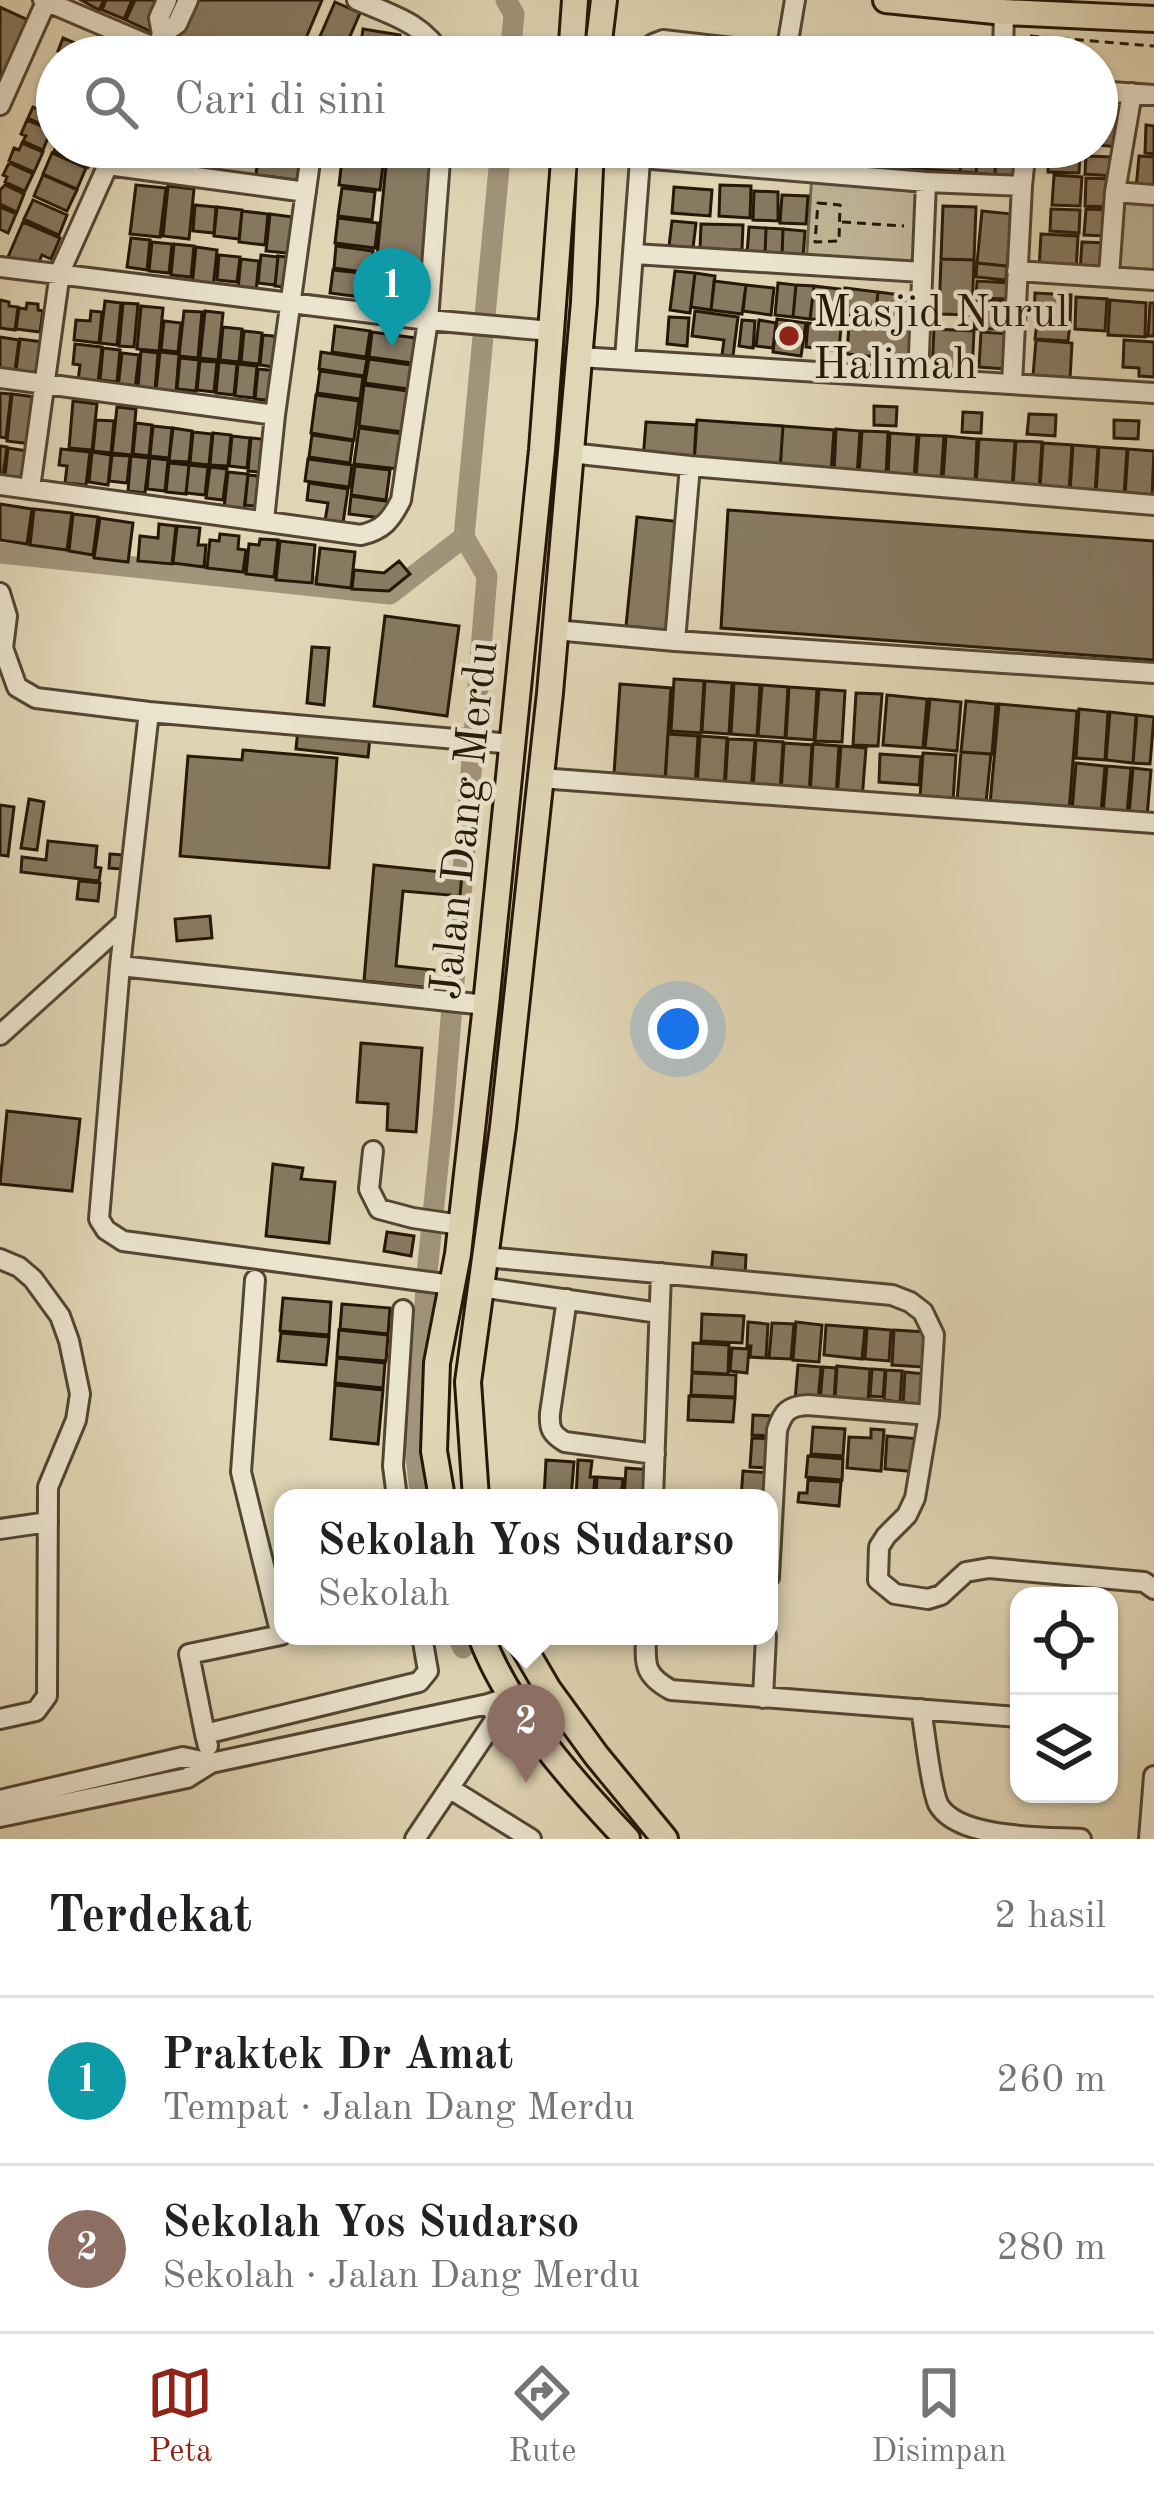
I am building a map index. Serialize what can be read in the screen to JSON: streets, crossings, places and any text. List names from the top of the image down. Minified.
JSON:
{"streets":{"main road":["Jalan Dang Merdu"]},"places":["Masjid Nurul Halimah"],"page":{"search":"Cari di sini","pins":["1","2"],"popup":["Sekolah Yos Sudarso","Sekolah"],"heading":["Terdekat","2 hasil"],"list":[{"mark":"1","name":"Praktek Dr Amat","note":"Tempat · Jalan Dang Merdu","value":"260 m"},{"mark":"2","name":"Sekolah Yos Sudarso","note":"Sekolah · Jalan Dang Merdu","value":"280 m"}],"nav":["Peta","Rute","Disimpan"]}}
